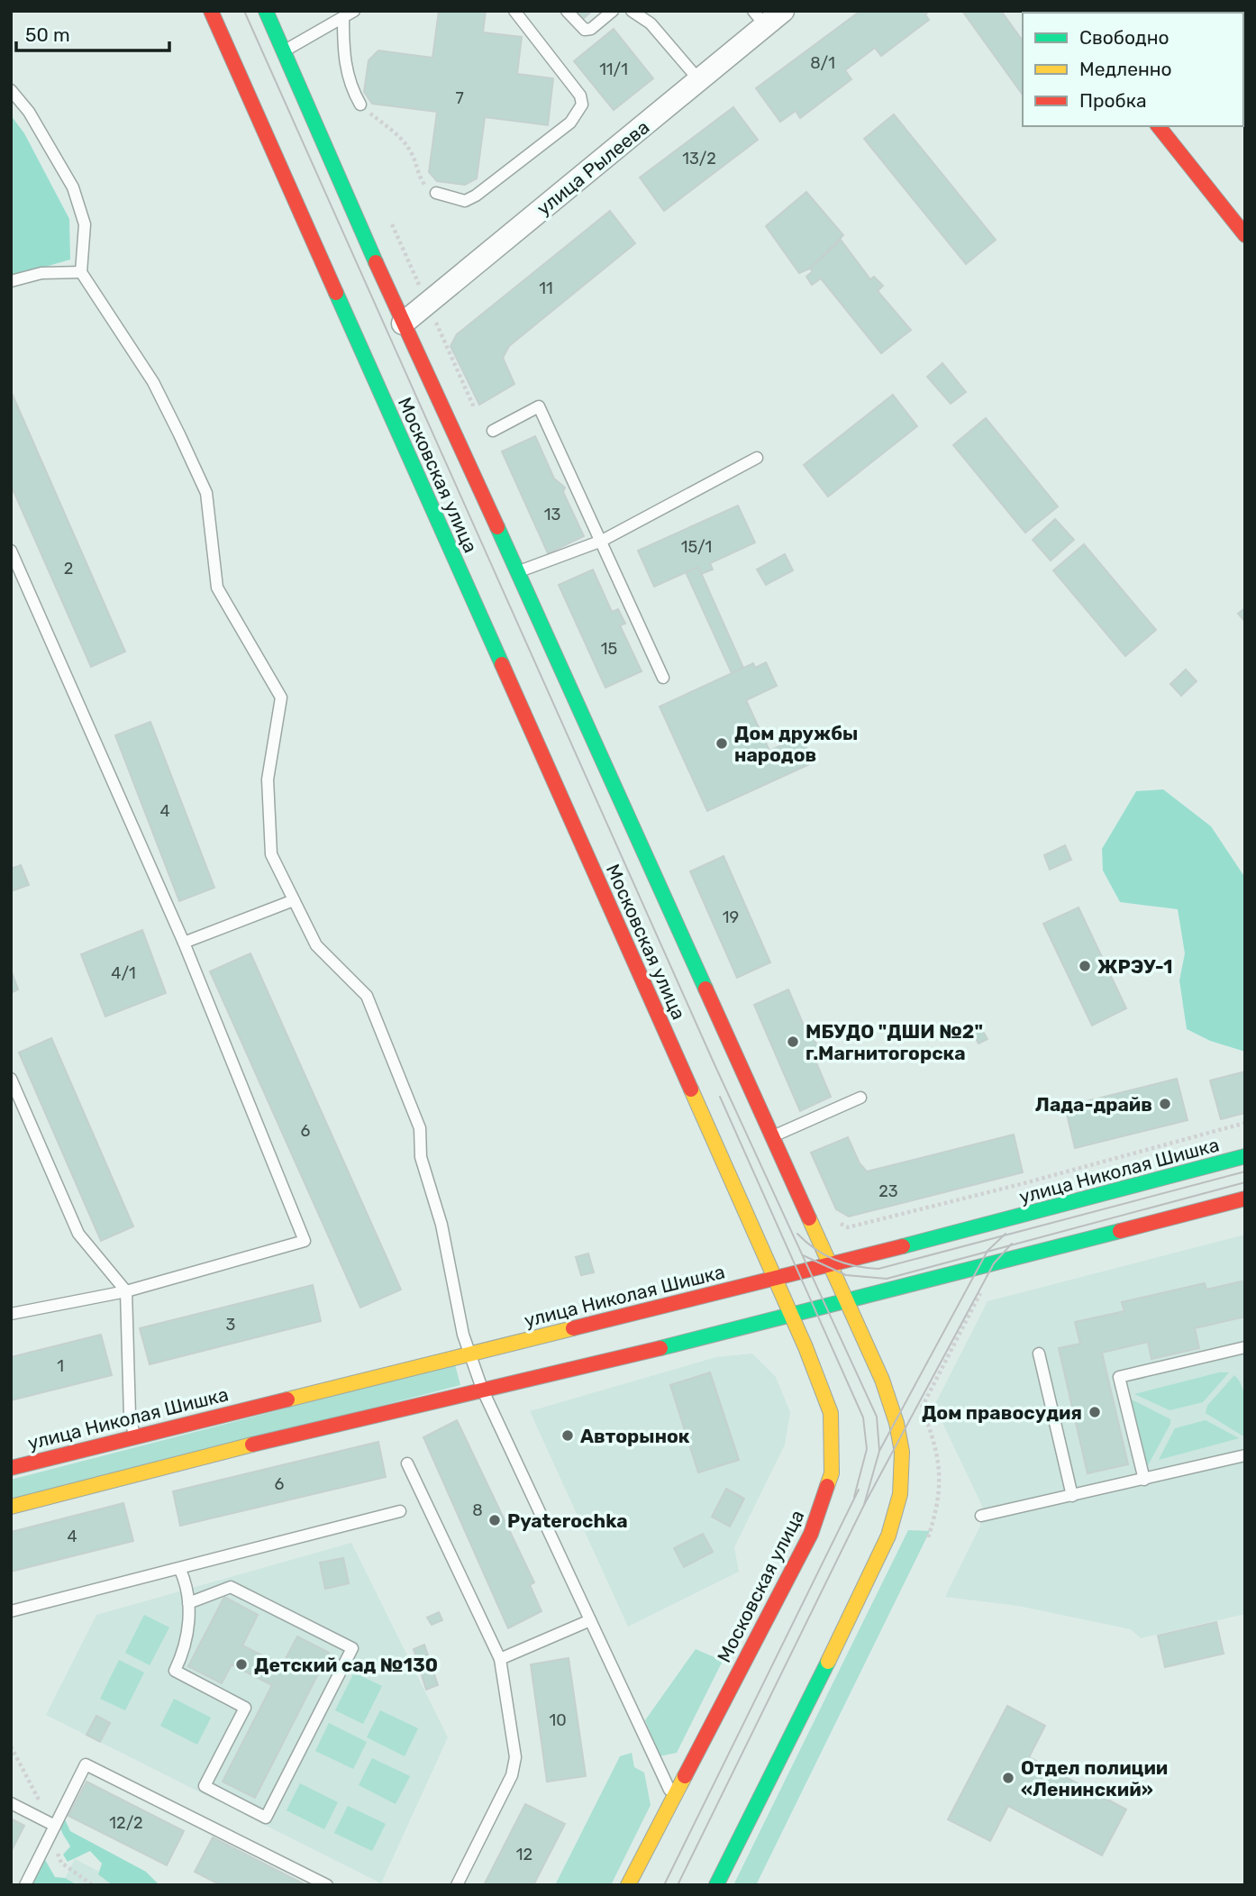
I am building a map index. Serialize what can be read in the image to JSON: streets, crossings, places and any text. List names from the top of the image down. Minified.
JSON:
{"streets":{"main road":["Московская улица","улица Николая Шишка"],"street":["улица Рылеева"]},"crossings":[["улица Рылеева","Московская улица"],["Московская улица","улица Николая Шишка"]],"places":["Дом дружбы народов","ЖРЭУ-1","МБУДО \"ДШИ №2\" г.Магнитогорска","Лада-драйв","Дом правосудия","Авторынок","Pyaterochka","Детский сад №130","Отдел полиции «Ленинский»"],"house_numbers":["8/1","11/1","7","13/2","11","13","15/1","2","15","4","19","4/1","6","23","3","1","6","8","4","10","12/2","12"],"legend":["Свободно","Медленно","Пробка"],"scale_bar":"50 m"}
